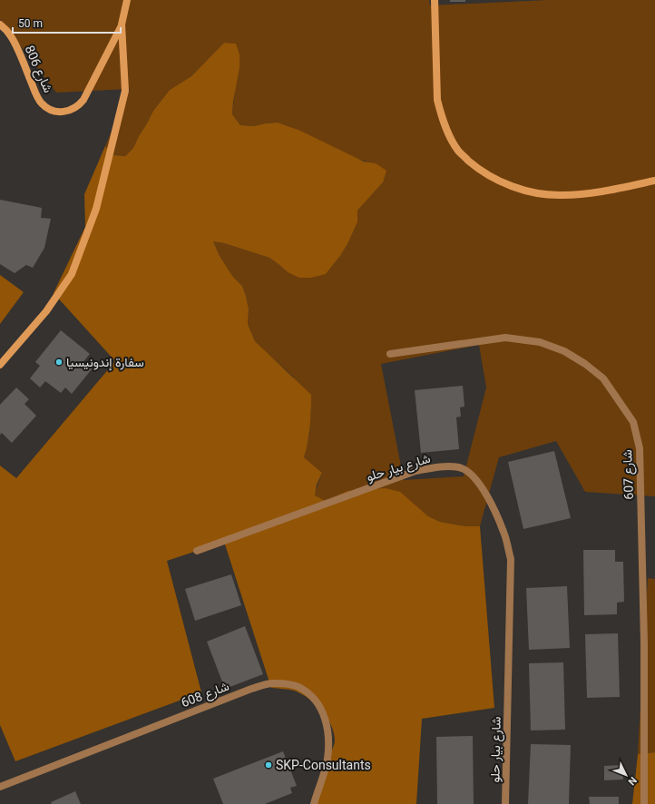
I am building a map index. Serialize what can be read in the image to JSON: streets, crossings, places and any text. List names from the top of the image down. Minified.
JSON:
{"streets":{"street":["شارع 806","شارع بيار حلو","شارع 607","شارع 608"]},"places":["سفارة إندونيسيا","SKP-Consultants"],"scale_bar":"50 m","north":"bottom right"}
